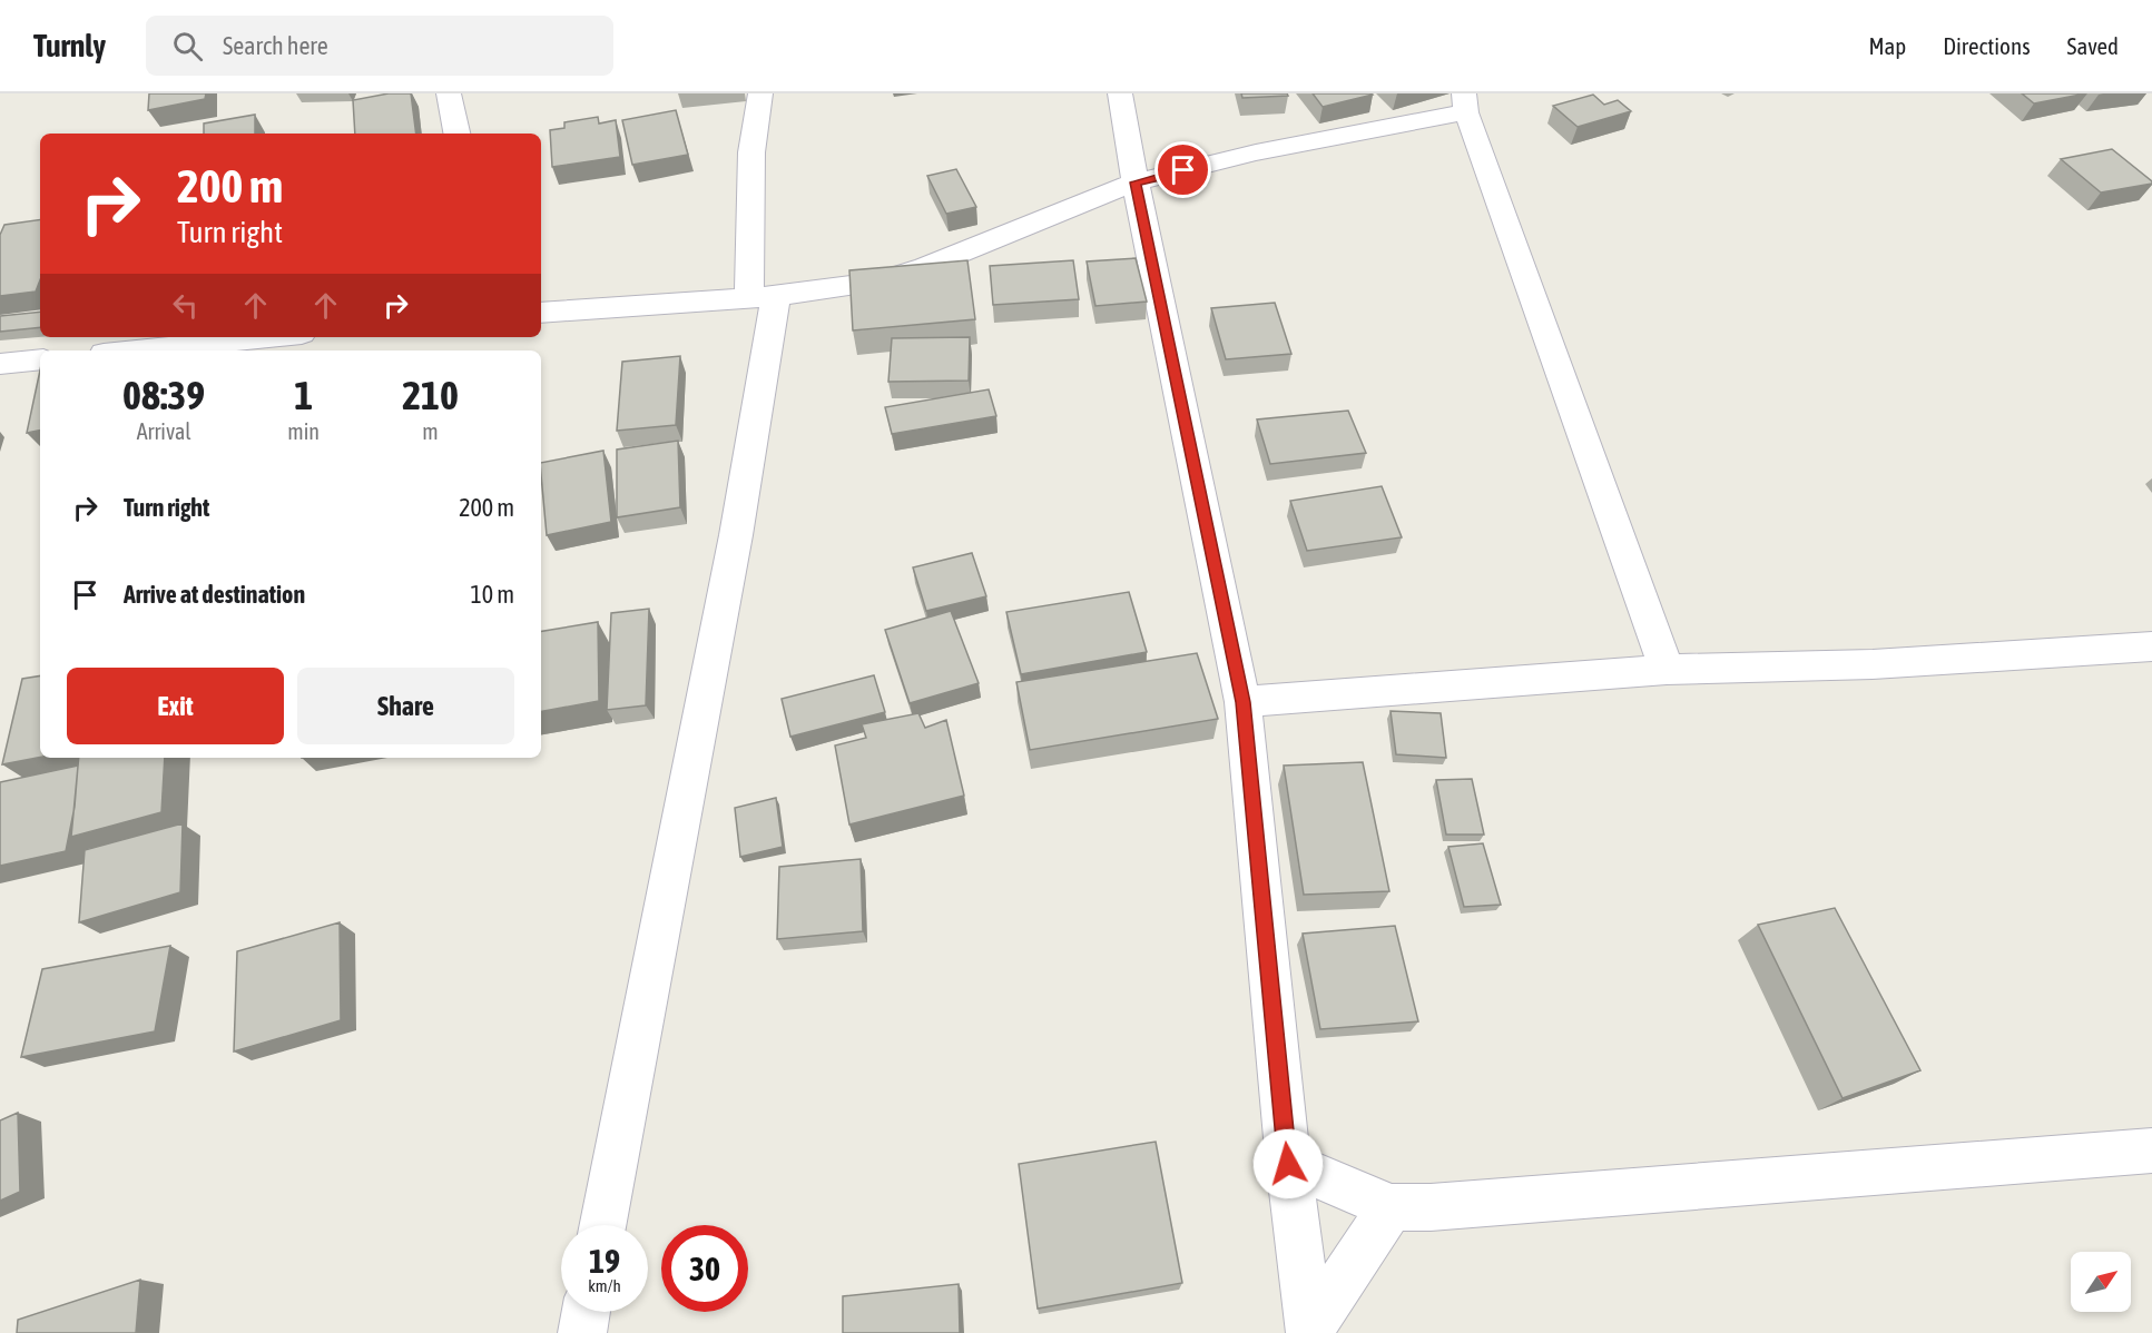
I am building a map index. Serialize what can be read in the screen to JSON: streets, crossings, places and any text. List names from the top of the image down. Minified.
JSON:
{"north":"top right","page":{"header":"Turnly","search":"Search here","nav":["Map","Directions","Saved"],"turn":["200 m","Turn right"],"eta":["08:39","Arrival","1","min","210","m"],"list":[{"name":"Turn right","value":"200 m"},{"name":"Arrive at destination","value":"10 m"}],"buttons":["Exit","Share"],"speed":"19 km/h","limit":"30"}}
